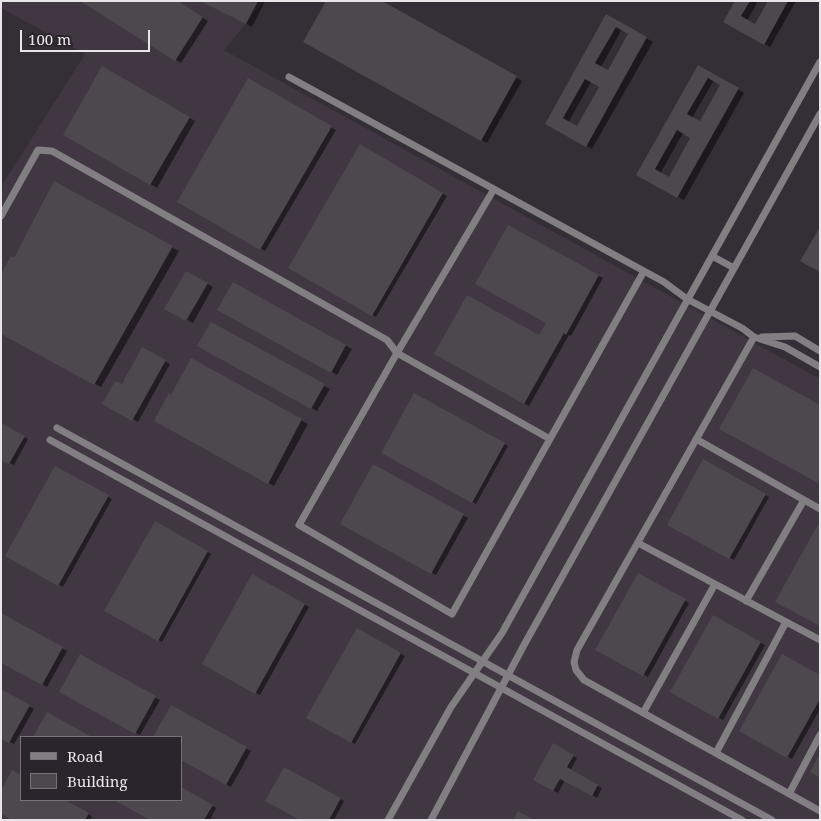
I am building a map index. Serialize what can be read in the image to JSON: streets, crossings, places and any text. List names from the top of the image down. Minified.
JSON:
{"legend":["Road","Building"],"scale_bar":"100 m"}
